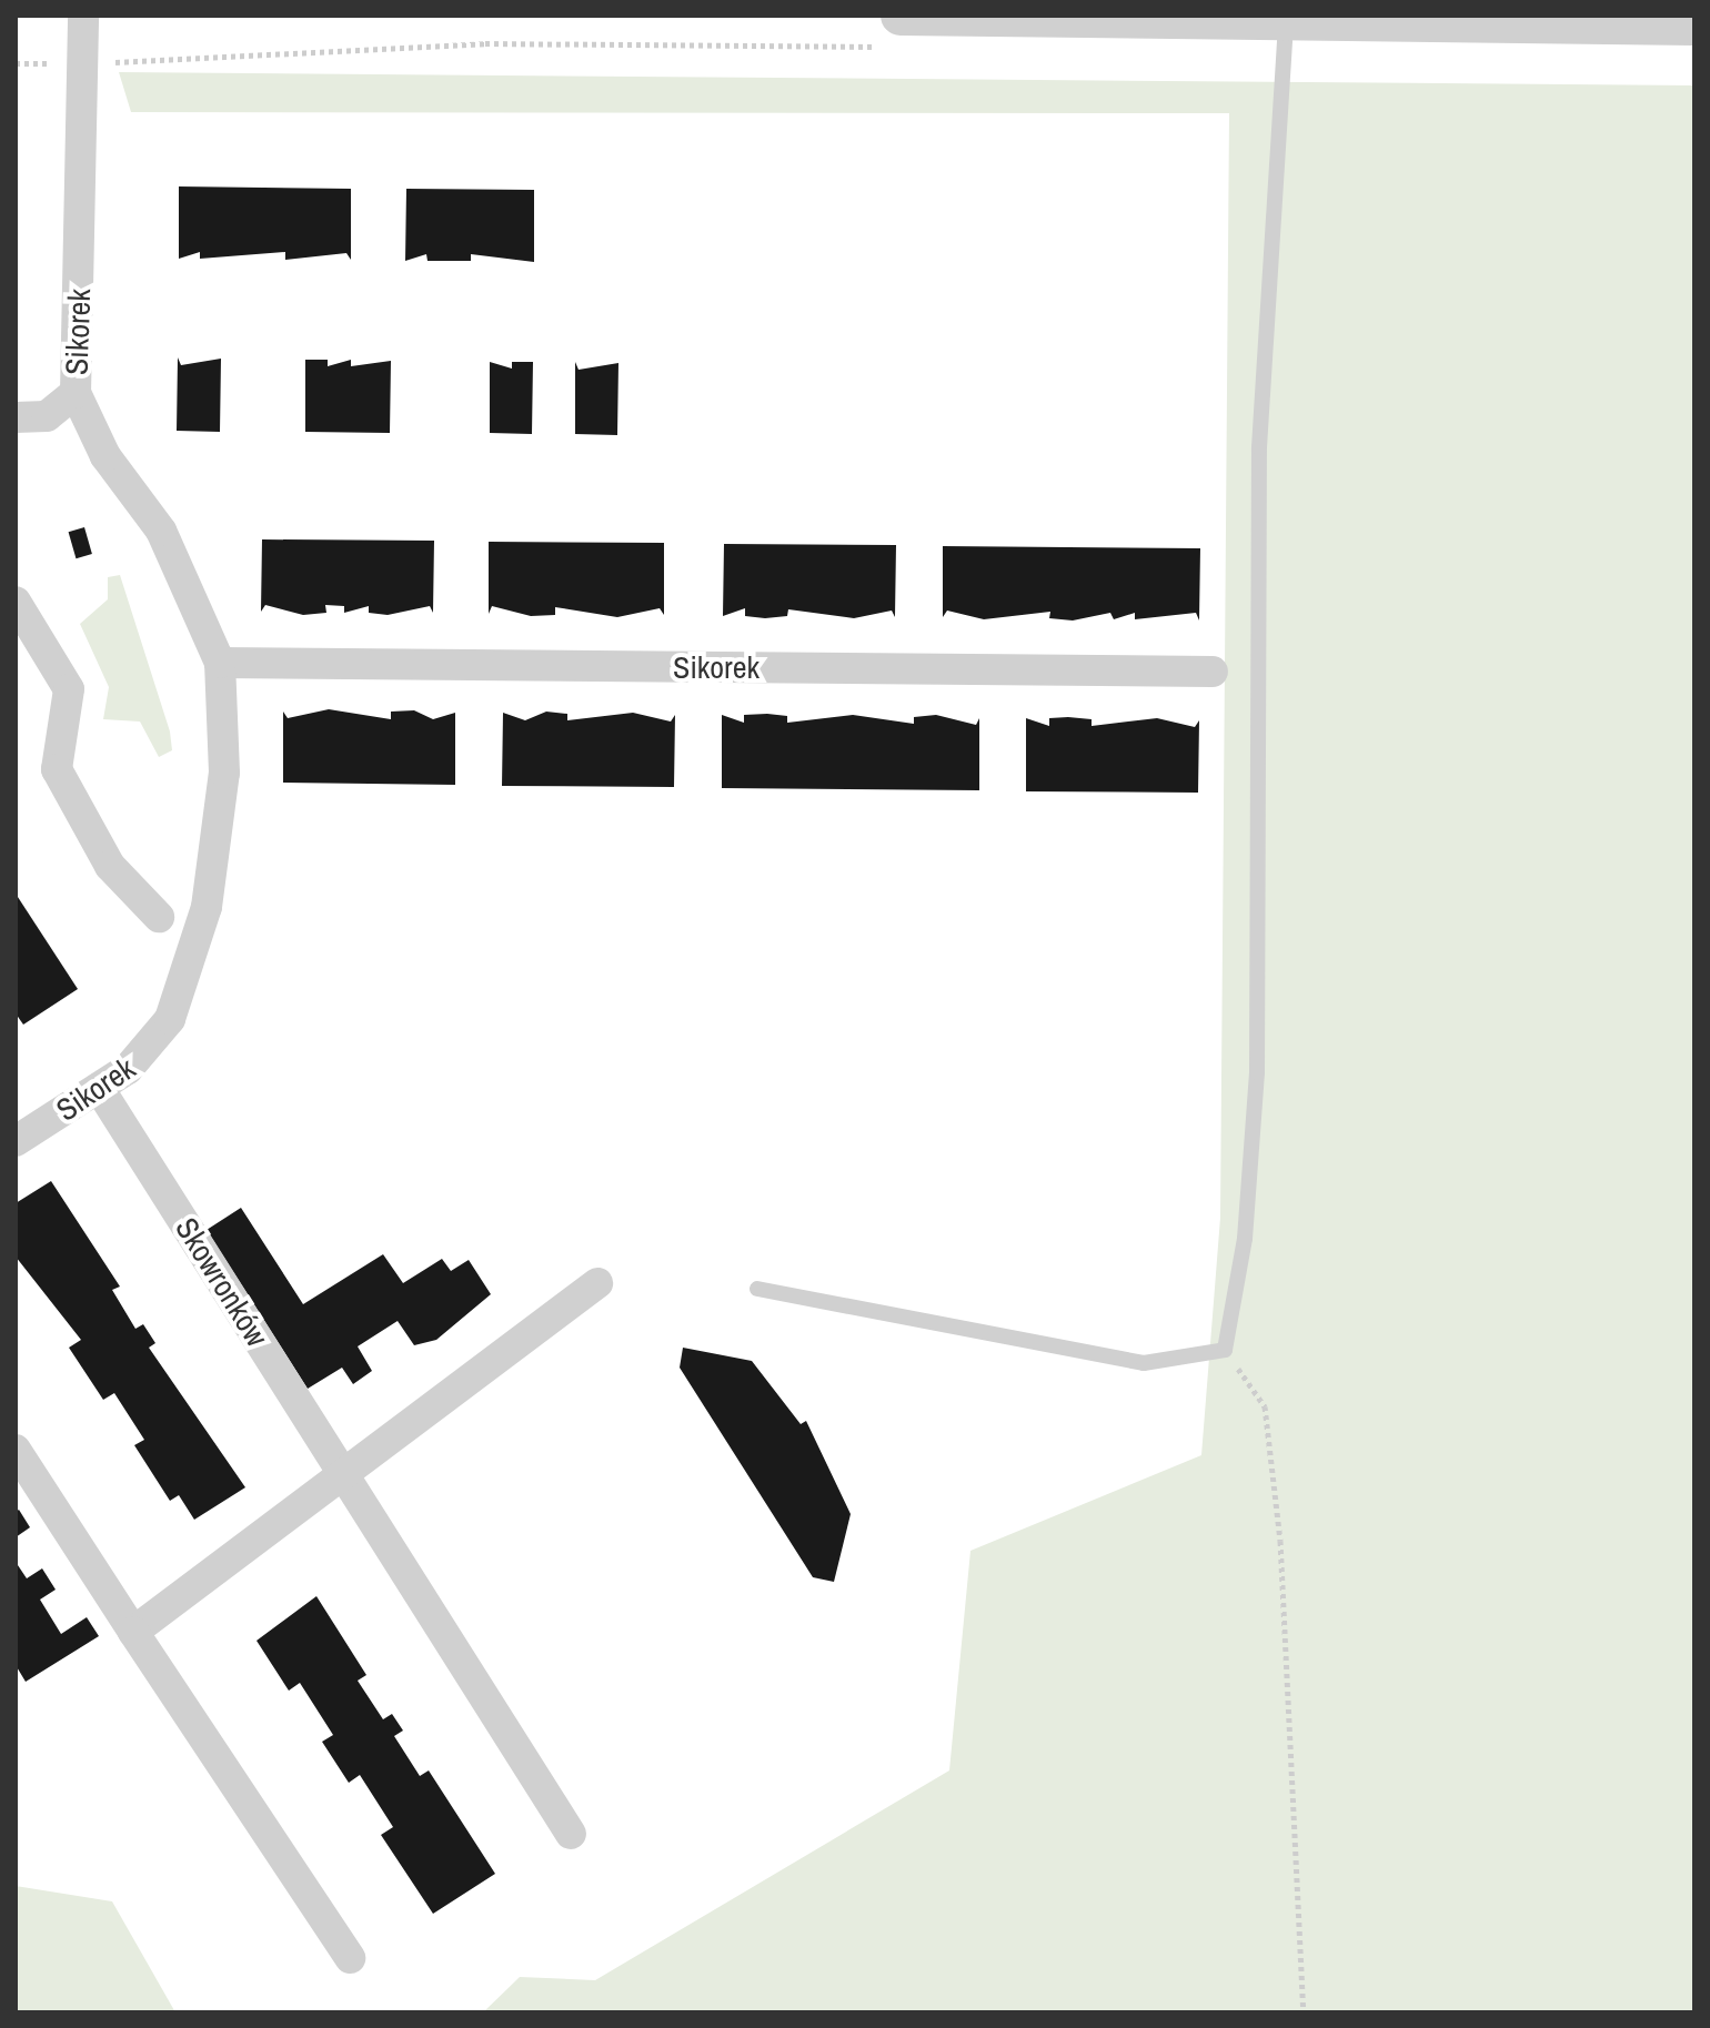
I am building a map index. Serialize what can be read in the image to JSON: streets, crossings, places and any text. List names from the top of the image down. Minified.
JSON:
{"streets":{"street":["Sikorek","Skowronków"]},"crossings":[["Sikorek","Skowronków"]]}
